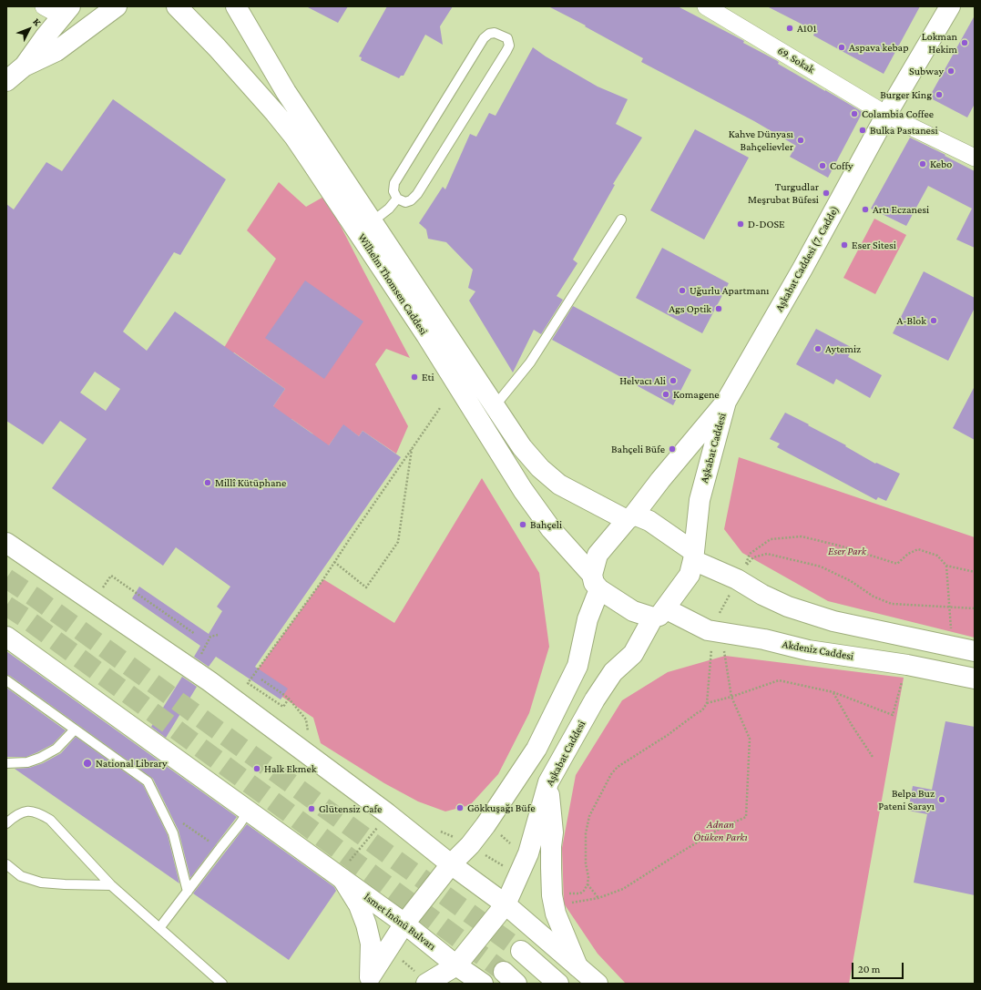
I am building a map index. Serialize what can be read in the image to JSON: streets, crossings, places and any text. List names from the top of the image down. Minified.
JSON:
{"streets":{"main road":["Aşkabat Caddesi (7. Cadde)","Wilhelm Thomsen Caddesi","Aşkabat Caddesi","Akdeniz Caddesi","İsmet İnönü Bulvarı"],"street":["69. Sokak"]},"crossings":[["69. Sokak","Aşkabat Caddesi (7. Cadde)"],["Aşkabat Caddesi (7. Cadde)","Aşkabat Caddesi"],["Wilhelm Thomsen Caddesi","Aşkabat Caddesi"],["Wilhelm Thomsen Caddesi","Akdeniz Caddesi"],["Aşkabat Caddesi","Akdeniz Caddesi"],["Aşkabat Caddesi","İsmet İnönü Bulvarı"]],"parks":["Eser Park","Adnan Ötüken Parkı"],"places":["A101","Lokman Hekim","Aspava kebap","Subway","Burger King","Colambia Coffee","Bulka Pastanesi","Kahve Dünyası Bahçelievler","Kebo","Coffy","Turgudlar Meşrubat Büfesi","Artı Eczanesi","D-DOSE","Eser Sitesi","Uğurlu Apartmanı","Ags Optik","A-Blok","Aytemiz","Eti","Helvacı Ali","Komagene","Bahçeli Büfe","Millî Kütüphane","Bahçeli","National Library","Halk Ekmek","Belpa Buz Pateni Sarayı","Gökkuşağı Büfe","Glütensiz Cafe"],"scale_bar":"20 m","north":"top right"}
